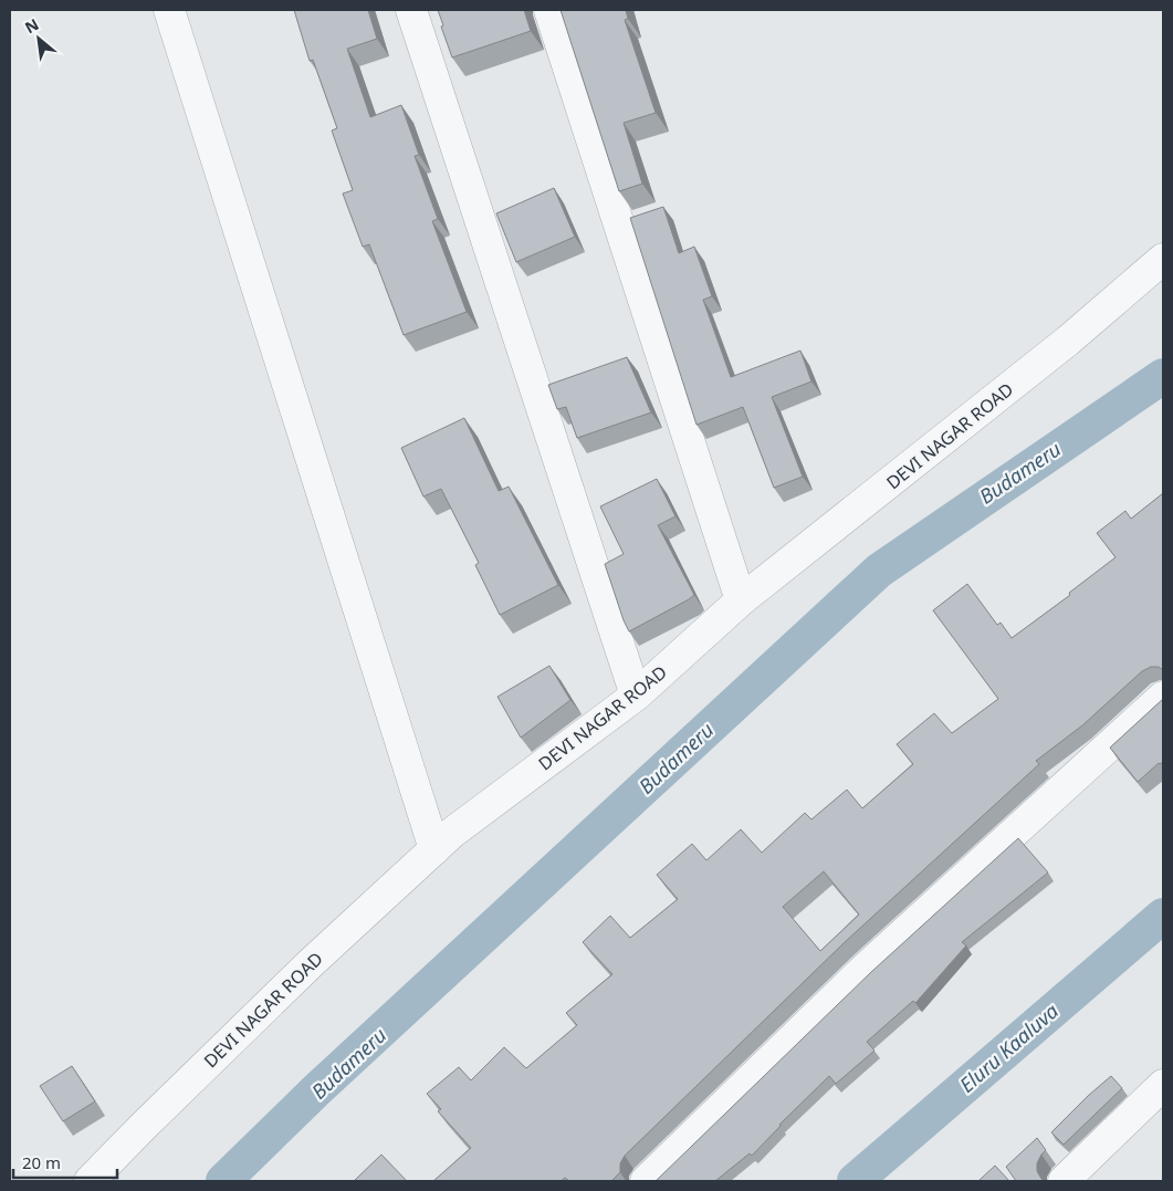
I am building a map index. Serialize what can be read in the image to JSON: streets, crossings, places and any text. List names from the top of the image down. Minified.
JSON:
{"streets":{"street":["DEVI NAGAR ROAD"]},"water":["Budameru","Eluru Kaaluva"],"scale_bar":"20 m","north":"top left"}
